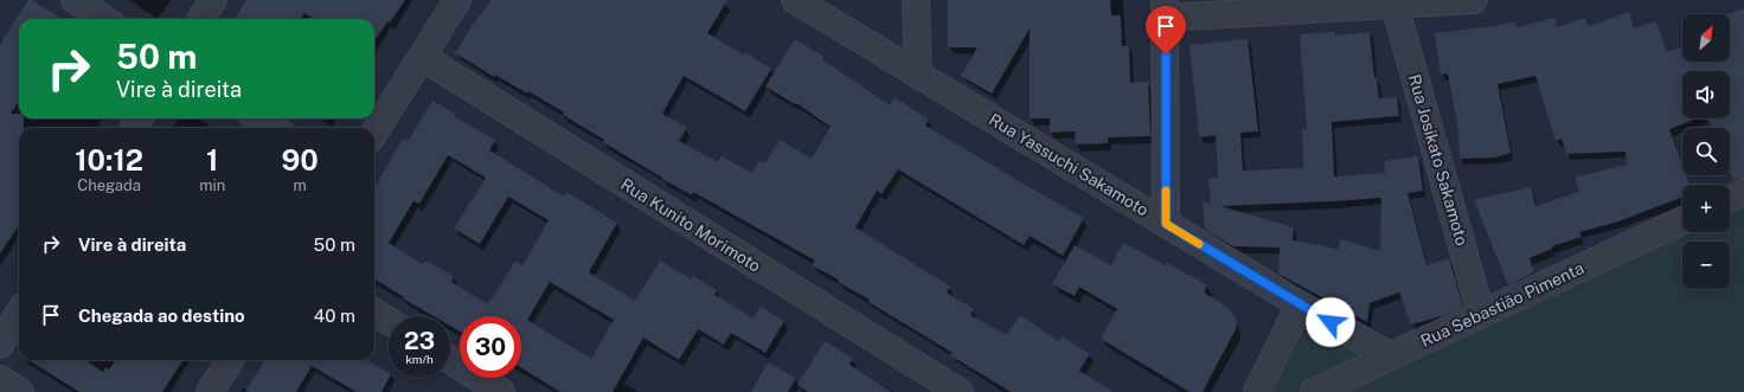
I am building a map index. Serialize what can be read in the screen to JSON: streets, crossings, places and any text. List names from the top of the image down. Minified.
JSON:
{"streets":{"street":["Rua Josikato Sakamoto","Rua Yassuchi Sakamoto","Rua Kunito Morimoto","Rua Sebastião Pimenta"]},"crossings":[["Rua Josikato Sakamoto","Rua Sebastião Pimenta"],["Rua Yassuchi Sakamoto","Rua Sebastião Pimenta"]],"north":"top right","page":{"map_buttons":["+","−"],"turn":["50 m","Vire à direita"],"eta":["10:12","Chegada","1","min","90","m"],"list":[{"name":"Vire à direita","value":"50 m"},{"name":"Chegada ao destino","value":"40 m"}],"speed":"23 km/h","limit":"30"}}
